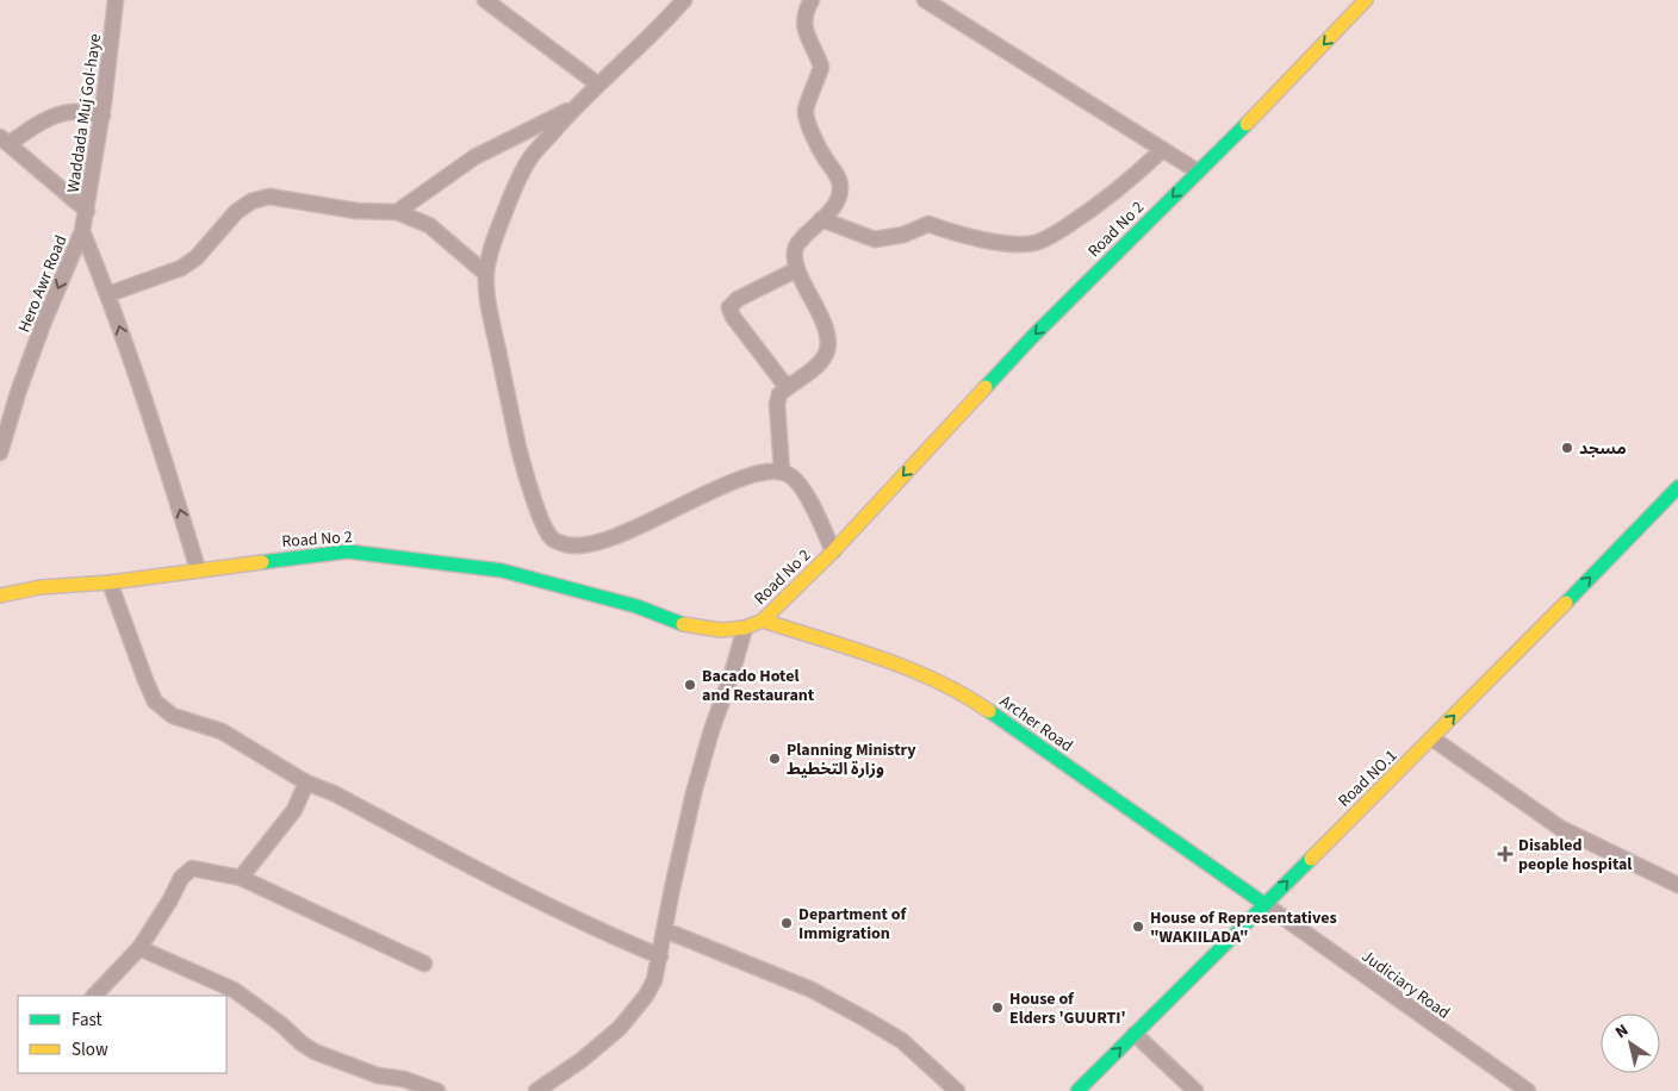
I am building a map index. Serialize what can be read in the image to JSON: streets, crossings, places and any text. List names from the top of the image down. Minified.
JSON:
{"streets":{"main road":["Road No 2","Archer Road","Road NO.1"],"street":["Waddada Muj Gol-haye","Hero Awr Road","Judiciary Road"]},"crossings":[["Waddada Muj Gol-haye","Hero Awr Road"],["Road No 2","Archer Road"],["Archer Road","Road NO.1"],["Archer Road","Judiciary Road"],["Road NO.1","Judiciary Road"]],"one_way":["Road No 2","Hero Awr Road","Road NO.1"],"places":{"other":["مسجد","Bacado Hotel and Restaurant","Planning Ministry وزارة التخطيط","Department of Immigration","House of Representatives \"WAKIILADA\"","House of Elders 'GUURTI'"],"health":["Disabled people hospital"]},"legend":["Fast","Slow"],"north":"top left"}
